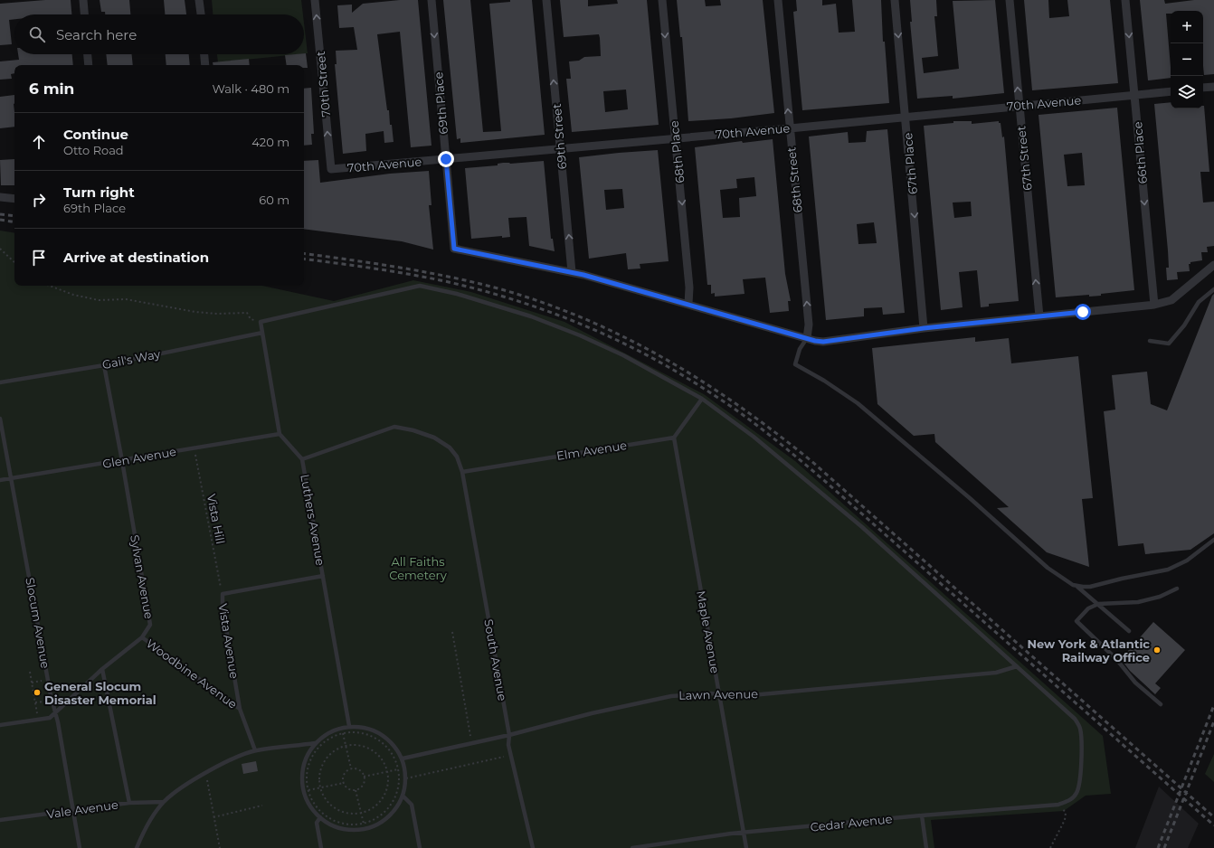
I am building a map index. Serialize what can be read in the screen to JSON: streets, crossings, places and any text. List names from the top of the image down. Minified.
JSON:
{"streets":{"street":["70th Street","69th Place","70th Avenue","69th Street","68th Place","66th Place","67th Street","67th Place","68th Street"],"lane":["Gail's Way","Elm Avenue","Glen Avenue","Luthers Avenue","Sylvan Avenue","Slocum Avenue","Maple Avenue","Vista Avenue","South Avenue","Woodbine Avenue","Lawn Avenue","Vale Avenue","Cedar Avenue"],"path":["Vista Hill"]},"crossings":[["70th Street","70th Avenue"],["69th Place","70th Avenue"],["69th Place","69th Street"],["70th Avenue","69th Street"],["70th Avenue","68th Place"],["70th Avenue","66th Place"],["70th Avenue","67th Street"],["70th Avenue","67th Place"],["70th Avenue","68th Street"],["Gail's Way","Sylvan Avenue"],["Elm Avenue","Maple Avenue"],["Elm Avenue","South Avenue"],["Glen Avenue","Vista Hill"],["Glen Avenue","Luthers Avenue"],["Glen Avenue","Sylvan Avenue"],["Glen Avenue","Slocum Avenue"],["Vista Hill","Vista Avenue"],["Luthers Avenue","South Avenue"],["Sylvan Avenue","Slocum Avenue"],["Sylvan Avenue","Woodbine Avenue"],["Slocum Avenue","Vale Avenue"],["Maple Avenue","Lawn Avenue"],["Maple Avenue","Cedar Avenue"],["Vista Avenue","Woodbine Avenue"],["South Avenue","Lawn Avenue"],["Lawn Avenue","Cedar Avenue"]],"one_way":["70th Street","69th Place","69th Street","68th Place","66th Place","67th Street","67th Place","68th Street"],"parks":["All Faiths Cemetery"],"places":["New York & Atlantic Railway Office","General Slocum Disaster Memorial"],"page":{"map_buttons":["+","−"],"search":"Search here","heading":["6 min","Walk · 480 m"],"list":[["Continue","Otto Road","420 m"],["Turn right","69th Place","60 m"],"Arrive at destination"]}}
